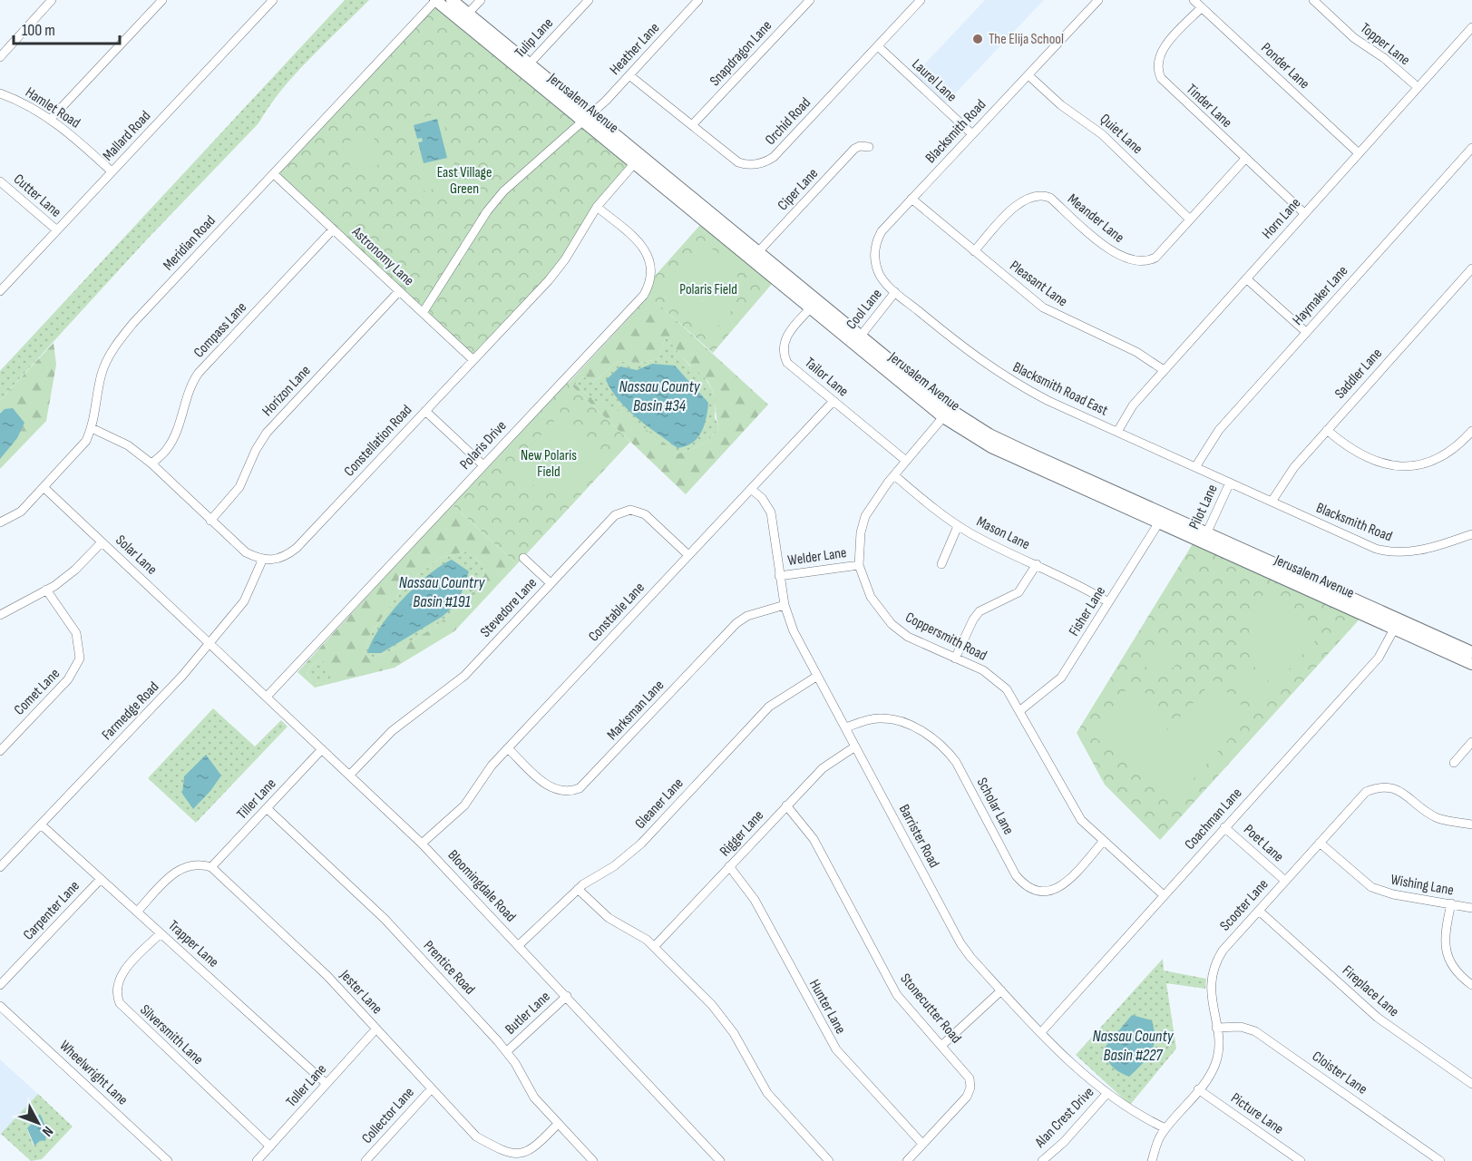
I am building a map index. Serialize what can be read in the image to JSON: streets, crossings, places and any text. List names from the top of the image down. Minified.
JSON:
{"streets":{"main road":["Jerusalem Avenue"],"street":["Tulip Lane","Topper Lane","Heather Lane","Snapdragon Lane","Ponder Lane","Laurel Lane","Tinder Lane","Hamlet Road","Orchid Road","Blacksmith Road","Quiet Lane","Mallard Road","Ciper Lane","Cutter Lane","Meander Lane","Horn Lane","Meridian Road","Astronomy Lane","Pleasant Lane","Haymaker Lane","Cool Lane","Compass Lane","Saddler Lane","Tailor Lane","Blacksmith Road East","Horizon Lane","Constellation Road","Polaris Drive","Pilot Lane","Mason Lane","Solar Lane","Welder Lane","Stevedore Lane","Fisher Lane","Constable Lane","Coppersmith Road","Comet Lane","Marksman Lane","Farmedge Road","Tiller Lane","Gleaner Lane","Scholar Lane","Coachman Lane","Rigger Lane","Barrister Road","Poet Lane","Wishing Lane","Bloomingdale Road","Scooter Lane","Carpenter Lane","Trapper Lane","Prentice Road","Fireplace Lane","Jester Lane","Hunter Lane","Stonecutter Road","Butler Lane","Silversmith Lane","Wheelwright Lane","Cloister Lane","Toller Lane","Picture Lane","Collector Lane","Alan Crest Drive"]},"crossings":[["Tulip Lane","Jerusalem Avenue"],["Topper Lane","Horn Lane"],["Heather Lane","Jerusalem Avenue"],["Heather Lane","Orchid Road"],["Snapdragon Lane","Orchid Road"],["Ponder Lane","Tinder Lane"],["Ponder Lane","Horn Lane"],["Laurel Lane","Orchid Road"],["Laurel Lane","Blacksmith Road"],["Jerusalem Avenue","Ciper Lane"],["Jerusalem Avenue","Meridian Road"],["Jerusalem Avenue","Cool Lane"],["Jerusalem Avenue","Tailor Lane"],["Jerusalem Avenue","Constellation Road"],["Jerusalem Avenue","Pilot Lane"],["Jerusalem Avenue","Fisher Lane"],["Jerusalem Avenue","Coppersmith Road"],["Jerusalem Avenue","Coachman Lane"],["Tinder Lane","Meander Lane"],["Tinder Lane","Horn Lane"],["Hamlet Road","Mallard Road"],["Blacksmith Road","Quiet Lane"],["Blacksmith Road","Pleasant Lane"],["Blacksmith Road","Cool Lane"],["Blacksmith Road","Saddler Lane"],["Blacksmith Road","Blacksmith Road East"],["Blacksmith Road","Pilot Lane"],["Quiet Lane","Meander Lane"],["Mallard Road","Cutter Lane"],["Meander Lane","Pleasant Lane"],["Horn Lane","Pleasant Lane"],["Horn Lane","Blacksmith Road East"],["Meridian Road","Astronomy Lane"],["Meridian Road","Solar Lane"],["Astronomy Lane","Compass Lane"],["Astronomy Lane","Horizon Lane"],["Astronomy Lane","Constellation Road"],["Haymaker Lane","Blacksmith Road East"],["Cool Lane","Blacksmith Road East"],["Tailor Lane","Constable Lane"],["Tailor Lane","Coppersmith Road"],["Blacksmith Road East","Pilot Lane"],["Constellation Road","Polaris Drive"],["Constellation Road","Farmedge Road"],["Polaris Drive","Bloomingdale Road"],["Mason Lane","Fisher Lane"],["Mason Lane","Coppersmith Road"],["Solar Lane","Farmedge Road"],["Solar Lane","Bloomingdale Road"],["Welder Lane","Coppersmith Road"],["Welder Lane","Barrister Road"],["Stevedore Lane","Constable Lane"],["Stevedore Lane","Bloomingdale Road"],["Fisher Lane","Coppersmith Road"],["Constable Lane","Marksman Lane"],["Constable Lane","Barrister Road"],["Constable Lane","Bloomingdale Road"],["Coppersmith Road","Scholar Lane"],["Coppersmith Road","Coachman Lane"],["Marksman Lane","Barrister Road"],["Farmedge Road","Bloomingdale Road"],["Farmedge Road","Trapper Lane"],["Tiller Lane","Bloomingdale Road"],["Tiller Lane","Prentice Road"],["Tiller Lane","Jester Lane"],["Gleaner Lane","Barrister Road"],["Gleaner Lane","Bloomingdale Road"],["Scholar Lane","Barrister Road"],["Coachman Lane","Barrister Road"],["Coachman Lane","Poet Lane"],["Rigger Lane","Barrister Road"],["Rigger Lane","Hunter Lane"],["Rigger Lane","Stonecutter Road"],["Barrister Road","Scooter Lane"],["Barrister Road","Alan Crest Drive"],["Poet Lane","Scooter Lane"],["Wishing Lane","Scooter Lane"],["Bloomingdale Road","Butler Lane"],["Scooter Lane","Fireplace Lane"],["Scooter Lane","Cloister Lane"],["Scooter Lane","Picture Lane"],["Carpenter Lane","Trapper Lane"],["Trapper Lane","Silversmith Lane"],["Trapper Lane","Toller Lane"],["Prentice Road","Jester Lane"],["Prentice Road","Butler Lane"],["Jester Lane","Toller Lane"],["Jester Lane","Collector Lane"],["Hunter Lane","Stonecutter Road"],["Silversmith Lane","Toller Lane"]],"water":["Nassau County Basin #34","Nassau Country Basin #191","Nassau County Basin #227"],"parks":["East Village Green","Polaris Field","New Polaris Field"],"places":["The Elija School"],"scale_bar":"100 m","north":"bottom right"}
